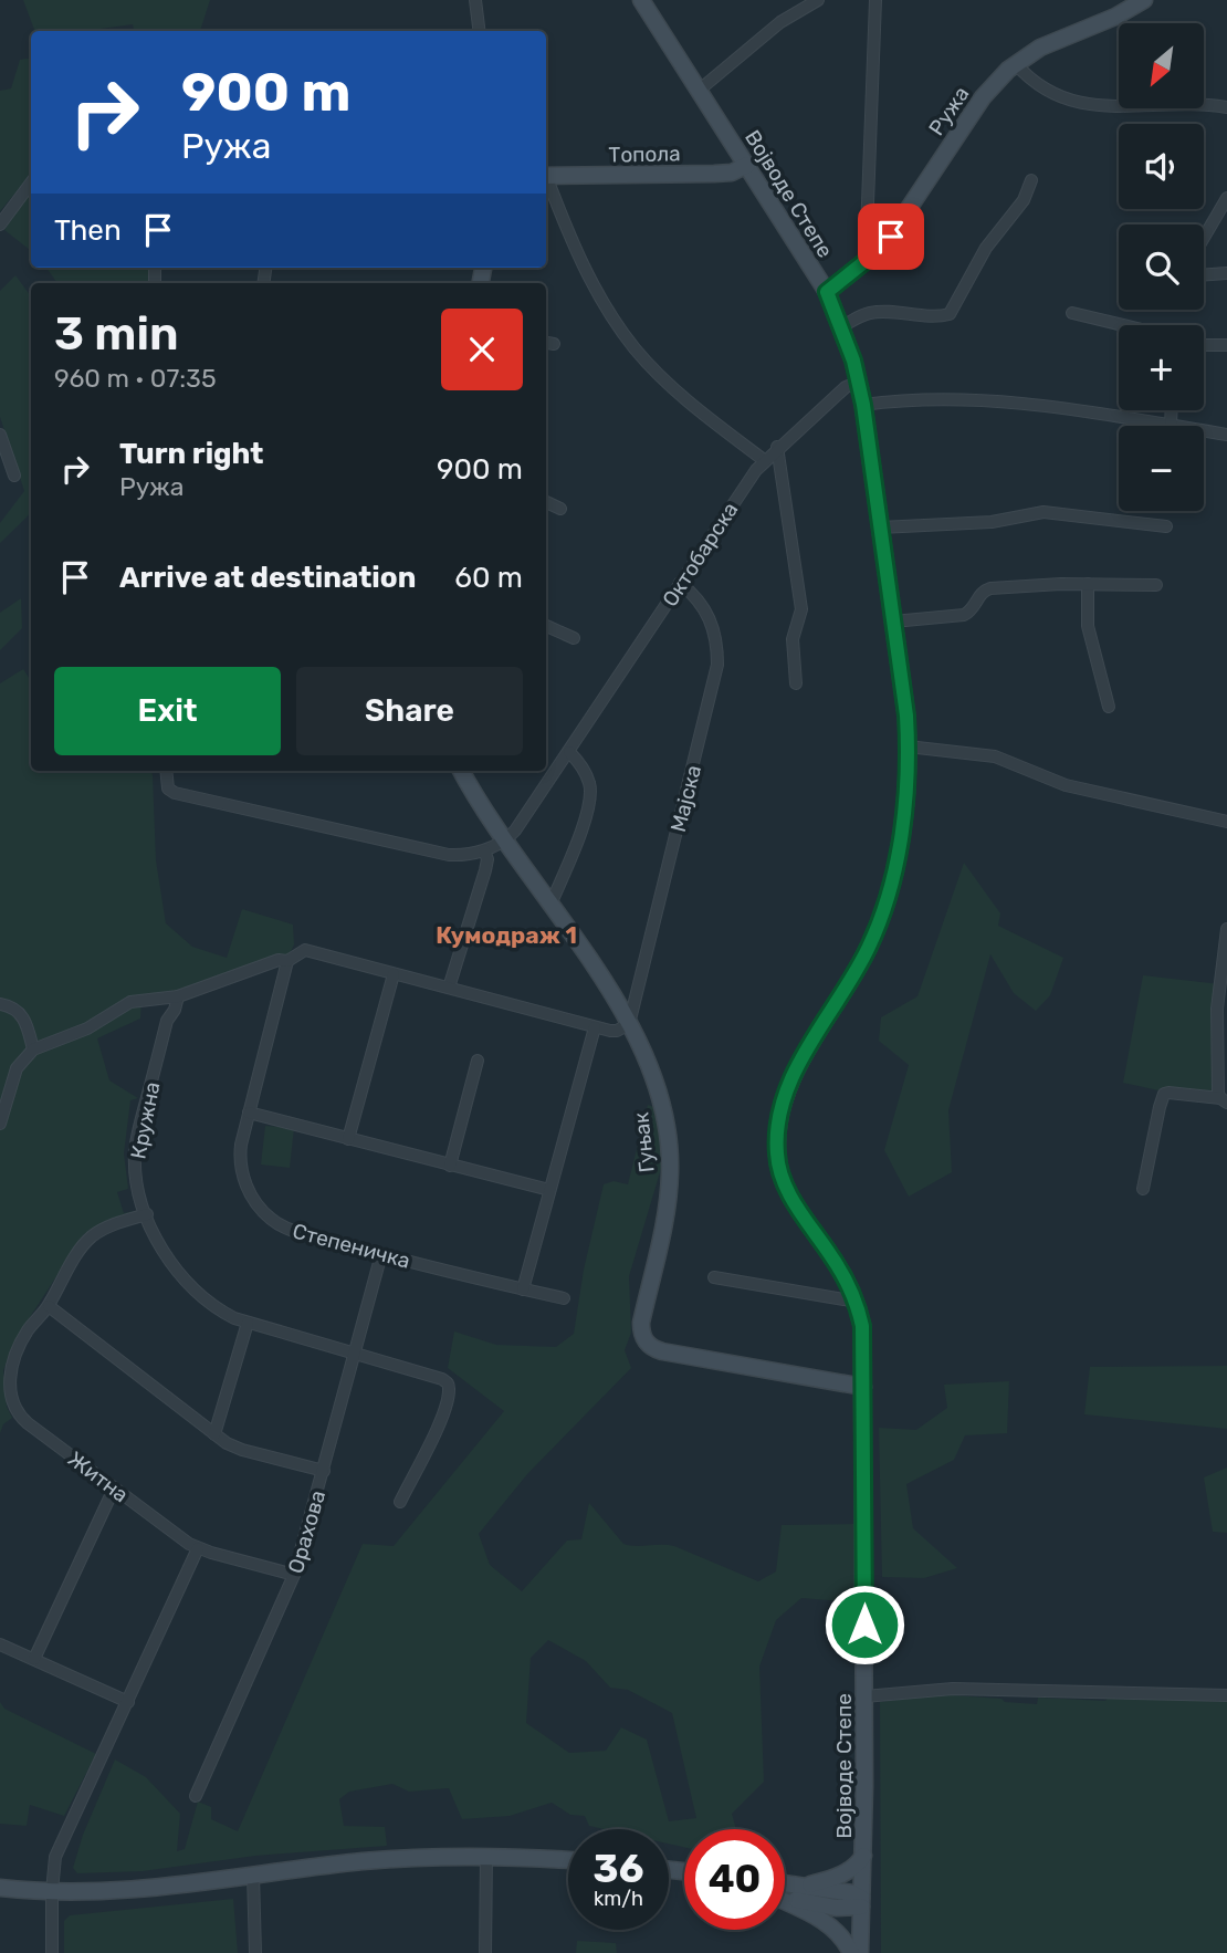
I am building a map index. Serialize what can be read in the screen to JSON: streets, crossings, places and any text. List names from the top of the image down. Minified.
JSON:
{"streets":{"street":["Ружа","Топола","Војводе Степе","Октобарска","Мајска","Кружна","Гуњак","Степеничка","Житна","Орахова"]},"crossings":[["Ружа","Војводе Степе"],["Топола","Војводе Степе"],["Војводе Степе","Октобарска"],["Војводе Степе","Гуњак"],["Октобарска","Мајска"],["Октобарска","Гуњак"],["Мајска","Гуњак"],["Кружна","Житна"],["Кружна","Орахова"],["Степеничка","Орахова"],["Житна","Орахова"]],"districts":["Кумодраж 1"],"north":"bottom left","page":{"map_buttons":["+","−"],"turn":["900 m","Ружа"],"then":"Then","heading":["3 min","960 m · 07:35"],"list":[{"name":"Turn right","note":"Ружа","value":"900 m"},{"name":"Arrive at destination","value":"60 m"}],"buttons":["Exit","Share"],"speed":"36 km/h","limit":"40"}}
